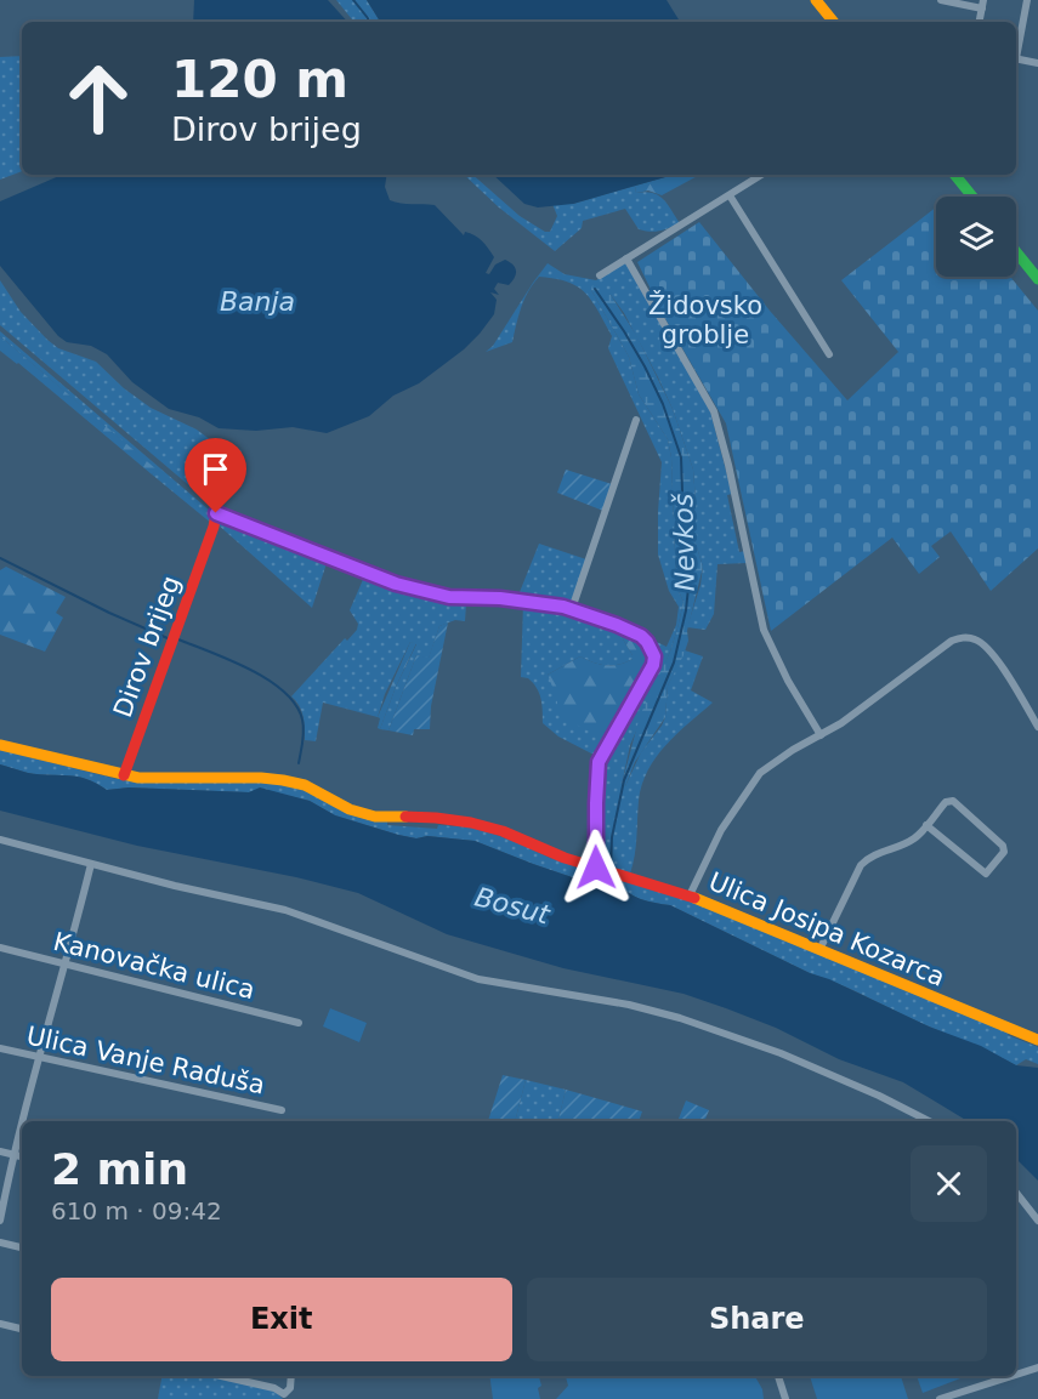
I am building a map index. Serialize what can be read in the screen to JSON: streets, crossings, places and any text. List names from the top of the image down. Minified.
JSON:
{"streets":{"street":["Dirov brijeg","Ulica Josipa Kozarca","Kanovačka ulica","Ulica Vanje Raduša"]},"crossings":[["Dirov brijeg","Ulica Josipa Kozarca"]],"water":["Banja","Nevkoš","Bosut"],"parks":["Židovsko groblje"],"page":{"turn":["120 m","Dirov brijeg"],"heading":["2 min","610 m · 09:42"],"buttons":["Exit","Share"]}}
